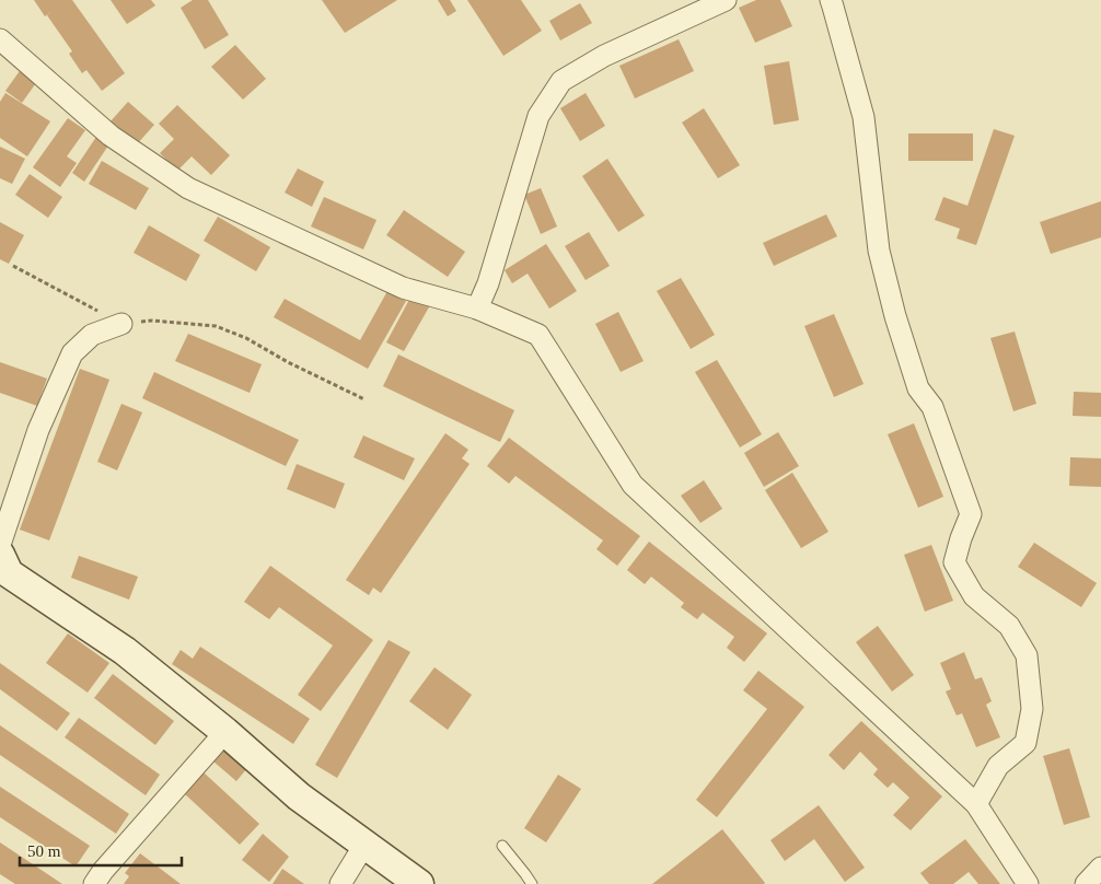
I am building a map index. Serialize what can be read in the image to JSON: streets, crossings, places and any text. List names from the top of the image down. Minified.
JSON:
{"scale_bar":"50 m"}
